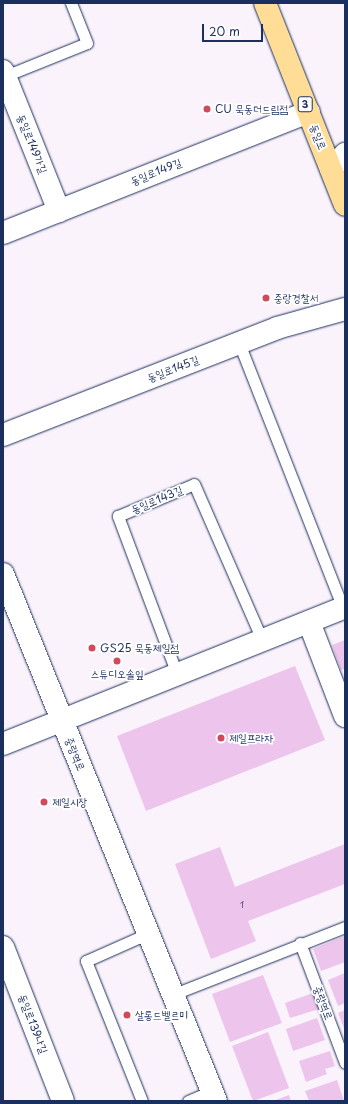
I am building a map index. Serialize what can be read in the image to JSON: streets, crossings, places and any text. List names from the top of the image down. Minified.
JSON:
{"streets":{"main road":["3","동일로"],"street":["동일로149가길","동일로149길","동일로145길","중랑역로","동일로139나길"],"lane":["동일로143길"]},"crossings":[["동일로","동일로149길"],["동일로149가길","동일로149길"]],"places":["CU 묵동더드림점","중랑경찰서","GS25 묵동제일점","스튜디오솔잎","제일프라자","제일시장","살롱드벨르미"],"house_numbers":["1"],"scale_bar":"20 m"}
